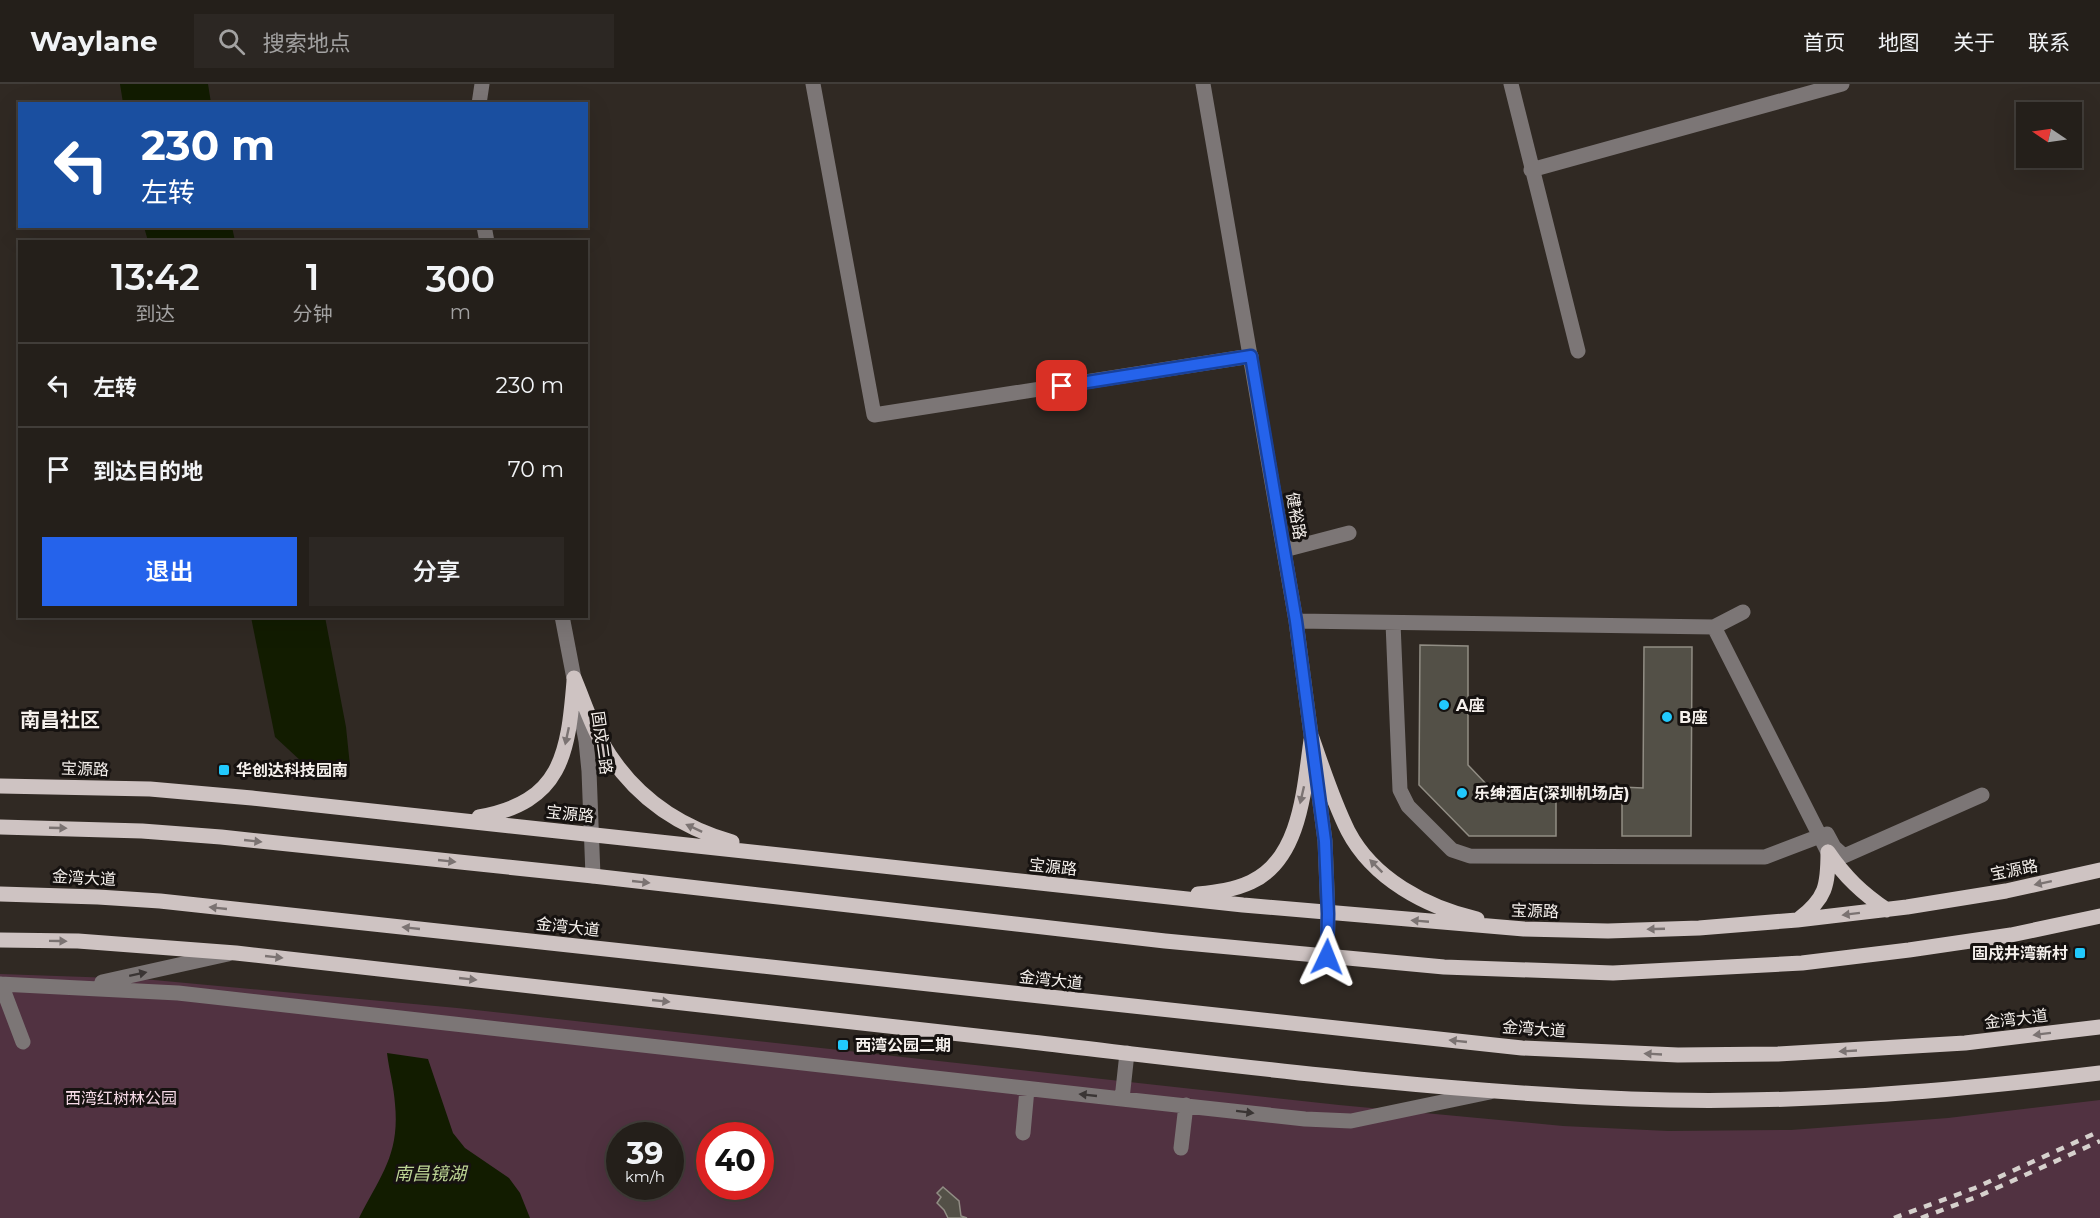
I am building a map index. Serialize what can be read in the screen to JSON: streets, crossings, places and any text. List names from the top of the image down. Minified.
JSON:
{"streets":{"main road":["宝源路","金湾大道"],"street":["健裕路","固戍二路"]},"crossings":[["健裕路","宝源路"],["固戍二路","宝源路"]],"districts":["南昌社区"],"water":["南昌镜湖"],"parks":["西湾红树林公园"],"places":{"other":["A座","B座","乐绅酒店(深圳机场店)"],"transit":["华创达科技园南","固戍井湾新村","西湾公园二期"]},"north":"left","page":{"header":"Waylane","search":"搜索地点","nav":["首页","地图","关于","联系"],"turn":["230 m","左转"],"eta":["13:42","到达","1","分钟","300","m"],"list":[{"name":"左转","value":"230 m"},{"name":"到达目的地","value":"70 m"}],"buttons":["退出","分享"],"speed":"39 km/h","limit":"40"}}
